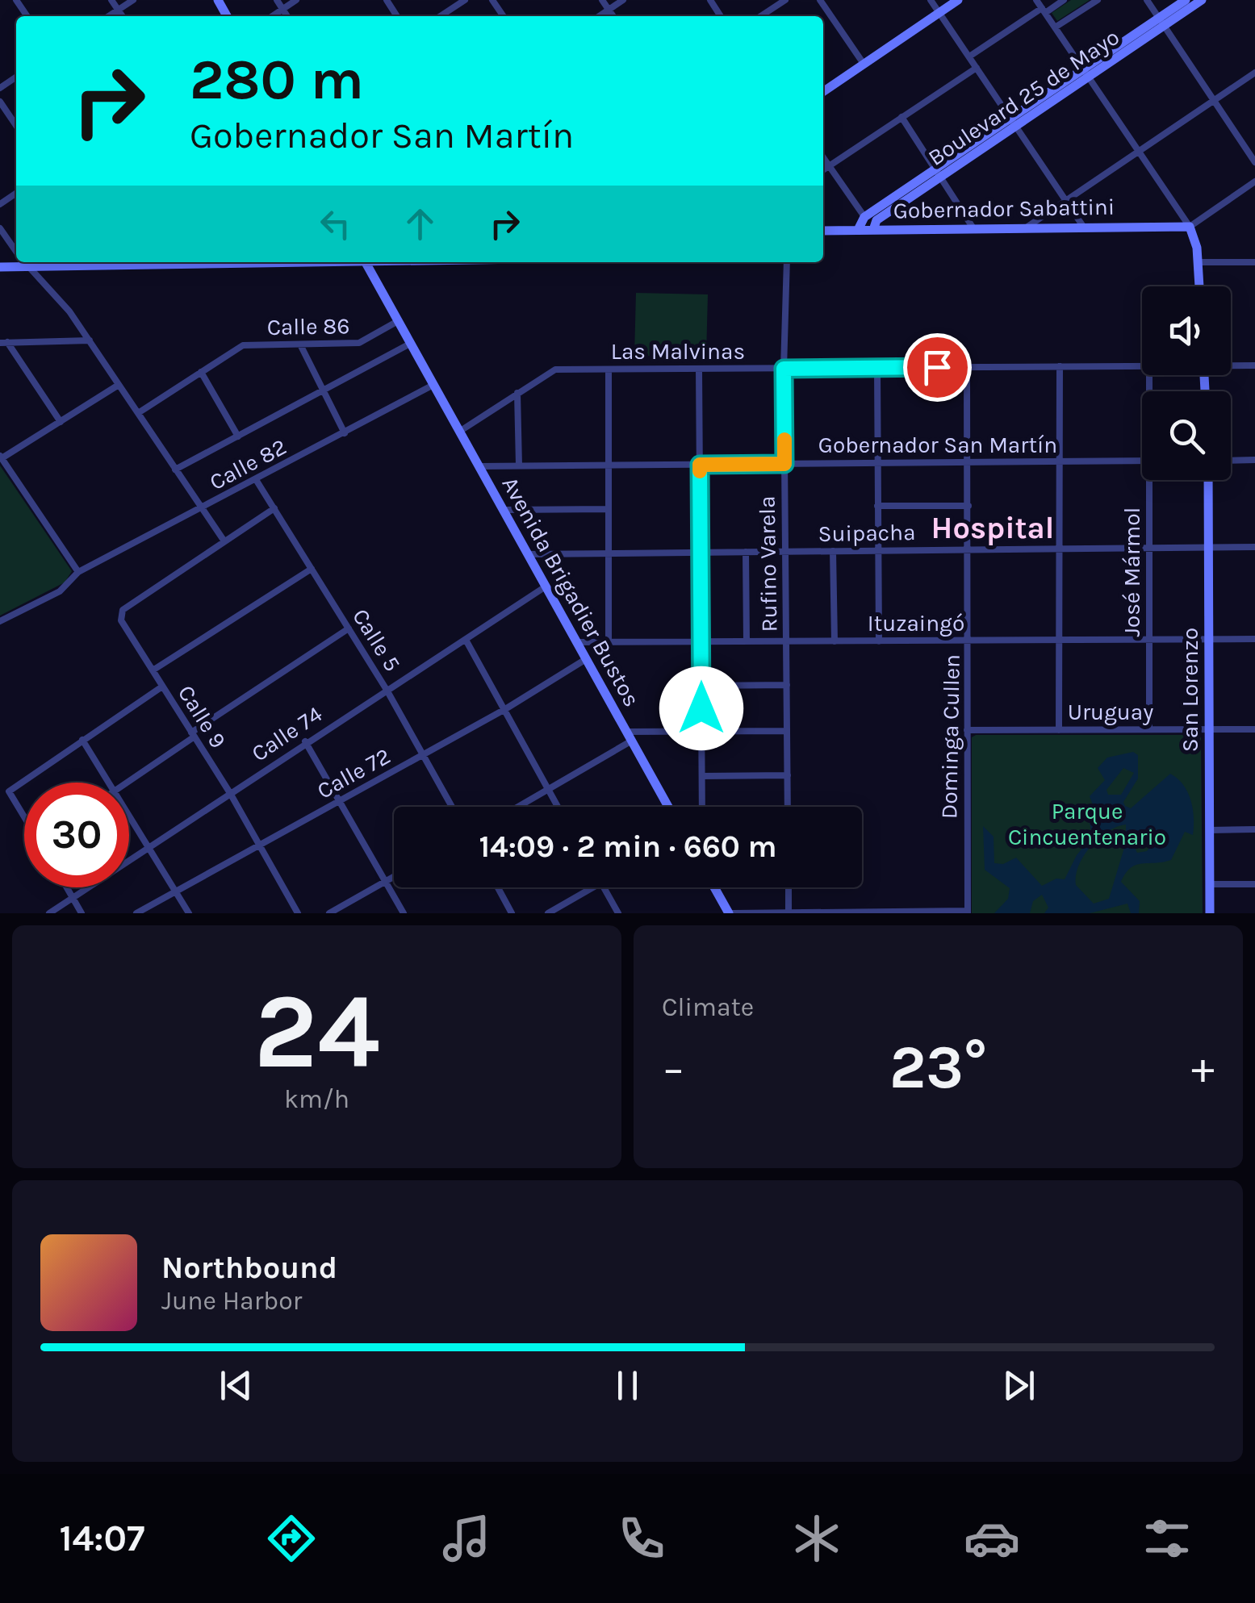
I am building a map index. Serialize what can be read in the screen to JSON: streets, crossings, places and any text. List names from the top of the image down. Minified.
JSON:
{"streets":{"main road":["Boulevard 25 de Mayo","Gobernador Sabattini","Avenida Brigadier Bustos","San Lorenzo"],"street":["Calle 86","Las Malvinas","Gobernador San Martín","Calle 82","Suipacha","Rufino Varela","José Mármol","Ituzaingó","Calle 5","Uruguay","Calle 9","Calle 74","Dominga Cullen","Calle 72"]},"crossings":[["Boulevard 25 de Mayo","Gobernador Sabattini"],["Calle 86","Avenida Brigadier Bustos"],["Las Malvinas","Rufino Varela"],["Las Malvinas","Avenida Brigadier Bustos"],["Las Malvinas","Dominga Cullen"],["Gobernador San Martín","Rufino Varela"],["Gobernador San Martín","Avenida Brigadier Bustos"],["Gobernador San Martín","Dominga Cullen"],["Calle 82","Avenida Brigadier Bustos"],["Calle 82","Calle 5"],["Suipacha","Rufino Varela"],["Suipacha","José Mármol"],["Suipacha","Avenida Brigadier Bustos"],["Suipacha","San Lorenzo"],["Suipacha","Dominga Cullen"],["Rufino Varela","Ituzaingó"],["José Mármol","Ituzaingó"],["José Mármol","Uruguay"],["Avenida Brigadier Bustos","Ituzaingó"],["Avenida Brigadier Bustos","Calle 74"],["Avenida Brigadier Bustos","Calle 72"],["Ituzaingó","San Lorenzo"],["Ituzaingó","Dominga Cullen"],["Calle 5","Calle 74"],["Calle 5","Calle 72"],["San Lorenzo","Uruguay"],["Uruguay","Dominga Cullen"],["Calle 9","Calle 74"],["Calle 9","Calle 72"]],"districts":["Hospital"],"parks":["Parque Cincuentenario"],"page":{"turn":["280 m","Gobernador San Martín"],"limit":"30","trip":"14:09 · 2 min · 660 m","tile":[["24","km/h"],"Climate"],"heat":["−","23°","+"],"song":["Northbound","June Harbor"],"tabs":"14:07"}}
